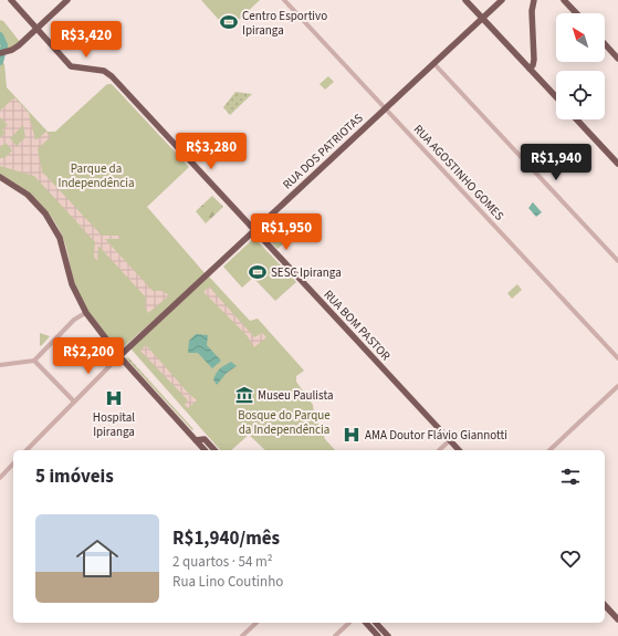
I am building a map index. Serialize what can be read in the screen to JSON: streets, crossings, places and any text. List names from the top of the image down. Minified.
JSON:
{"streets":{"main road":["RUA DOS PATRIOTAS","RUA BOM PASTOR"],"street":["RUA AGOSTINHO GOMES"]},"crossings":[["RUA DOS PATRIOTAS","RUA AGOSTINHO GOMES"],["RUA DOS PATRIOTAS","RUA BOM PASTOR"]],"parks":["Parque da Independência","Bosque do Parque da Independência"],"places":{"sports":["Centro Esportivo Ipiranga","SESC Ipiranga"],"museum":["Museu Paulista"],"hospital":["Hospital Ipiranga","AMA Doutor Flávio Giannotti"]},"north":"top left","page":{"price":["R$3,420","R$3,280","R$1,940","R$1,950","R$2,200"],"heading":"5 imóveis","list":[{"name":"R$1,940/mês","note":"2 quartos · 54 m² · Rua Lino Coutinho"}]}}
